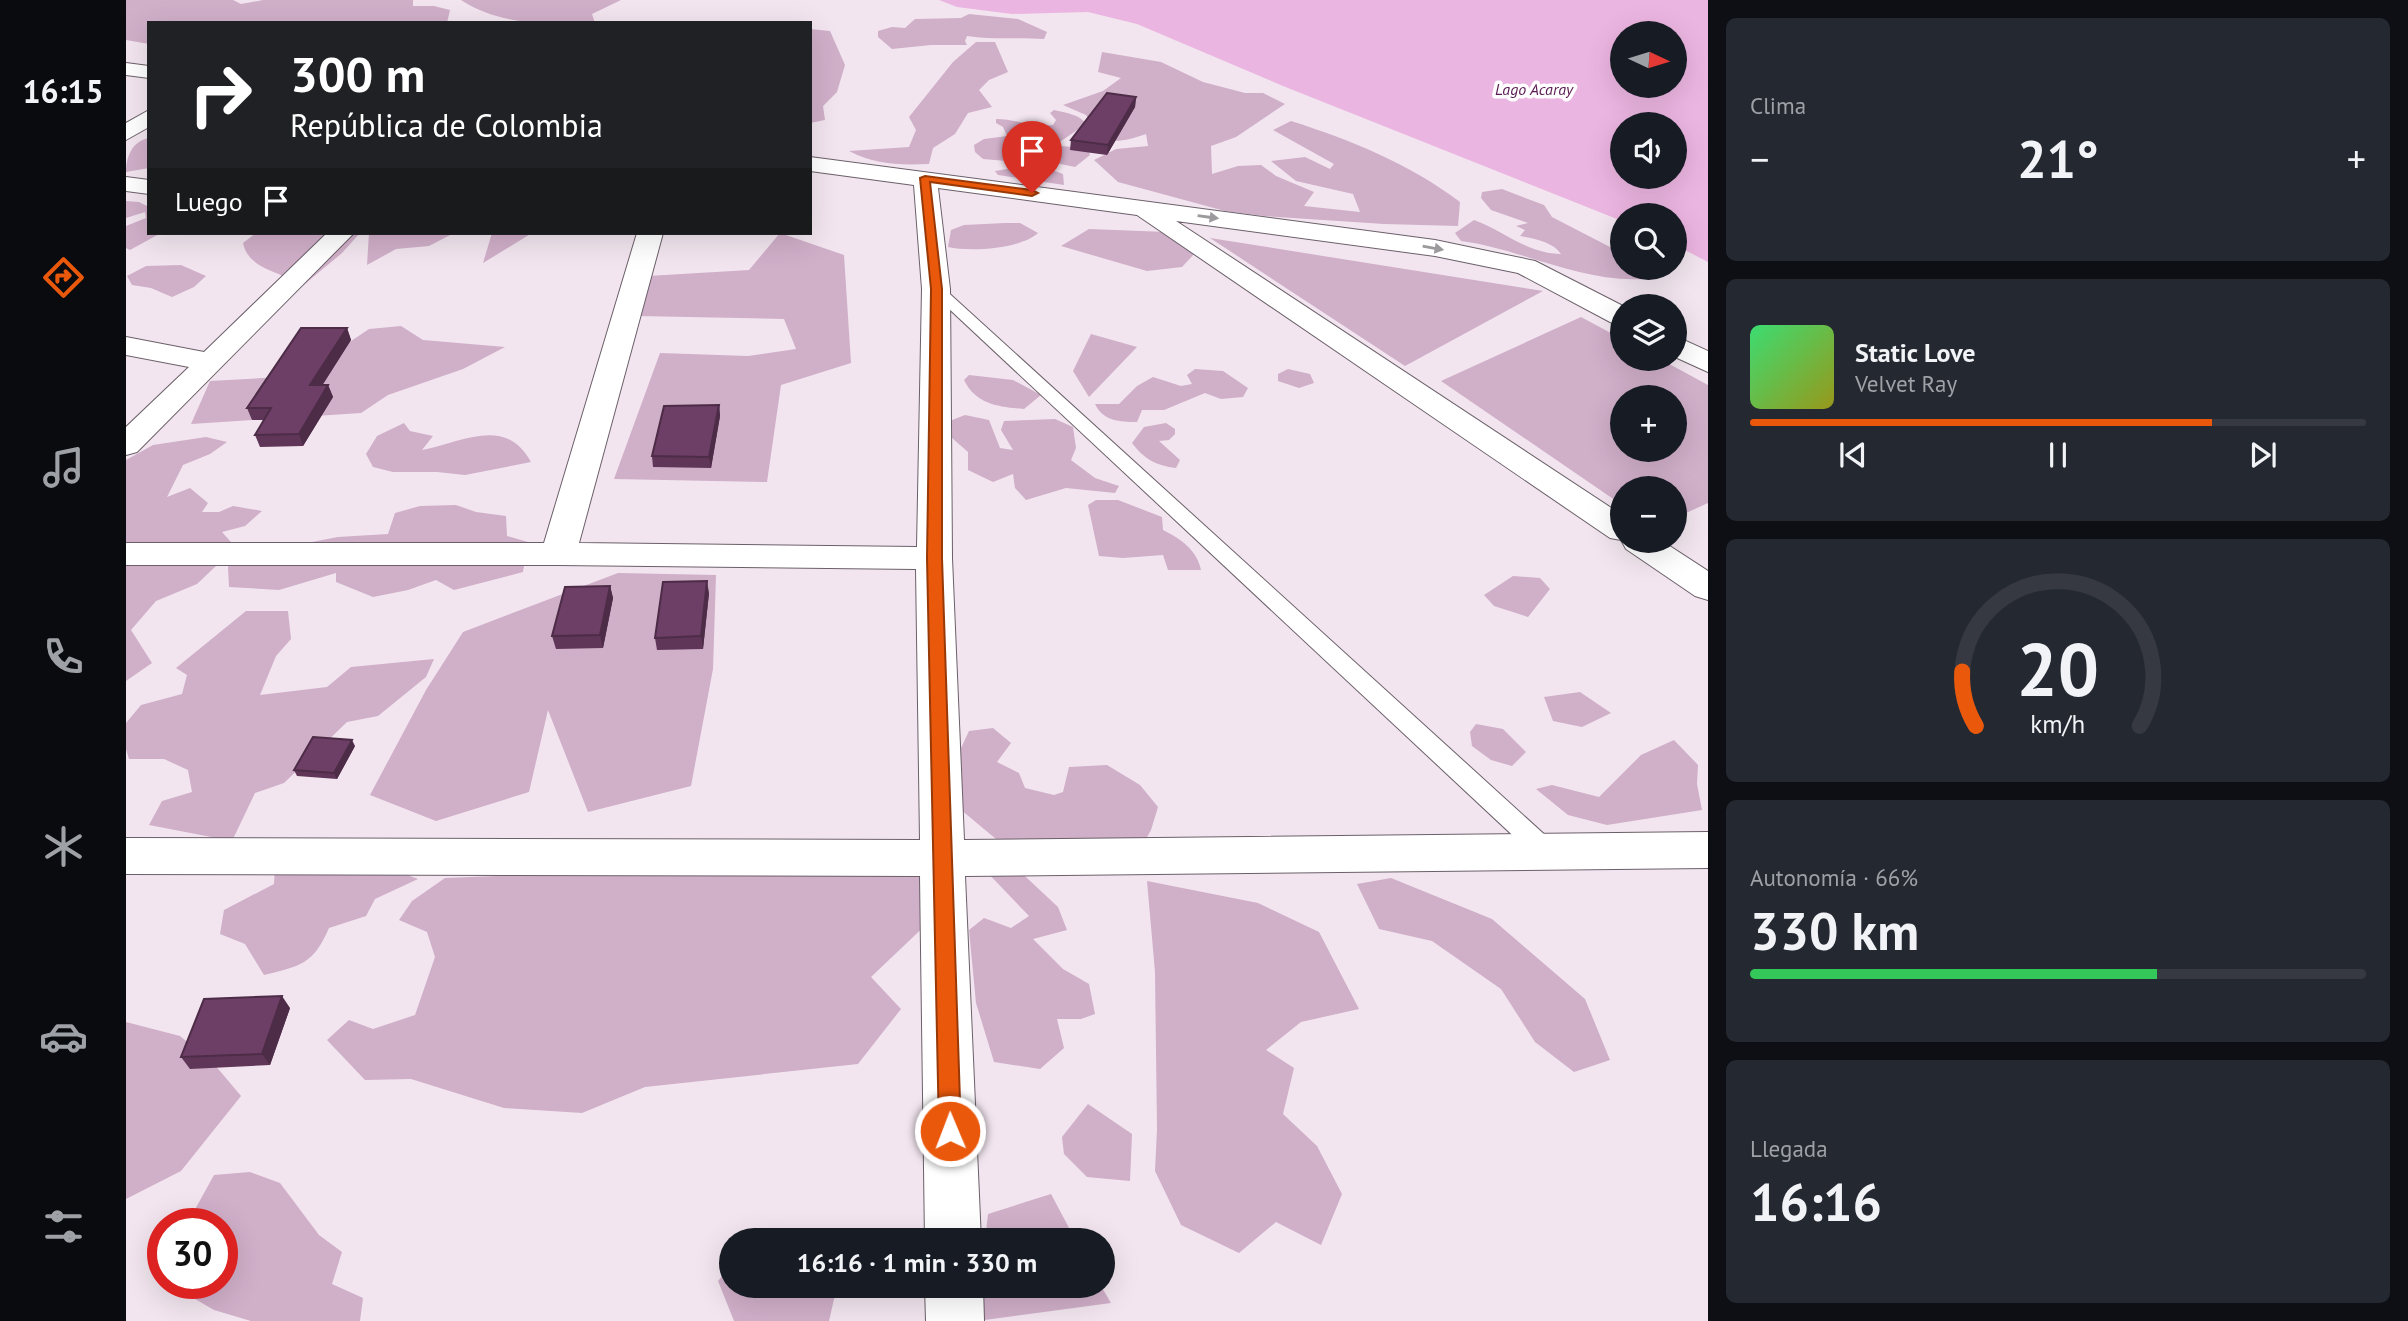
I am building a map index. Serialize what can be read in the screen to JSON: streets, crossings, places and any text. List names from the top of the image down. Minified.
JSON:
{"water":["Lago Acaray"],"north":"right","page":{"tabs":"16:15","tile":["Clima",["Autonomía · 66%","330 km"],["Llegada","16:16"]],"map_buttons":["+","−"],"turn":["300 m","República de Colombia"],"heat":["−","21°","+"],"then":"Luego","song":["Static Love","Velvet Ray"],"limit":"30","trip":"16:16 · 1 min · 330 m","gauge":["20","km/h"]}}
